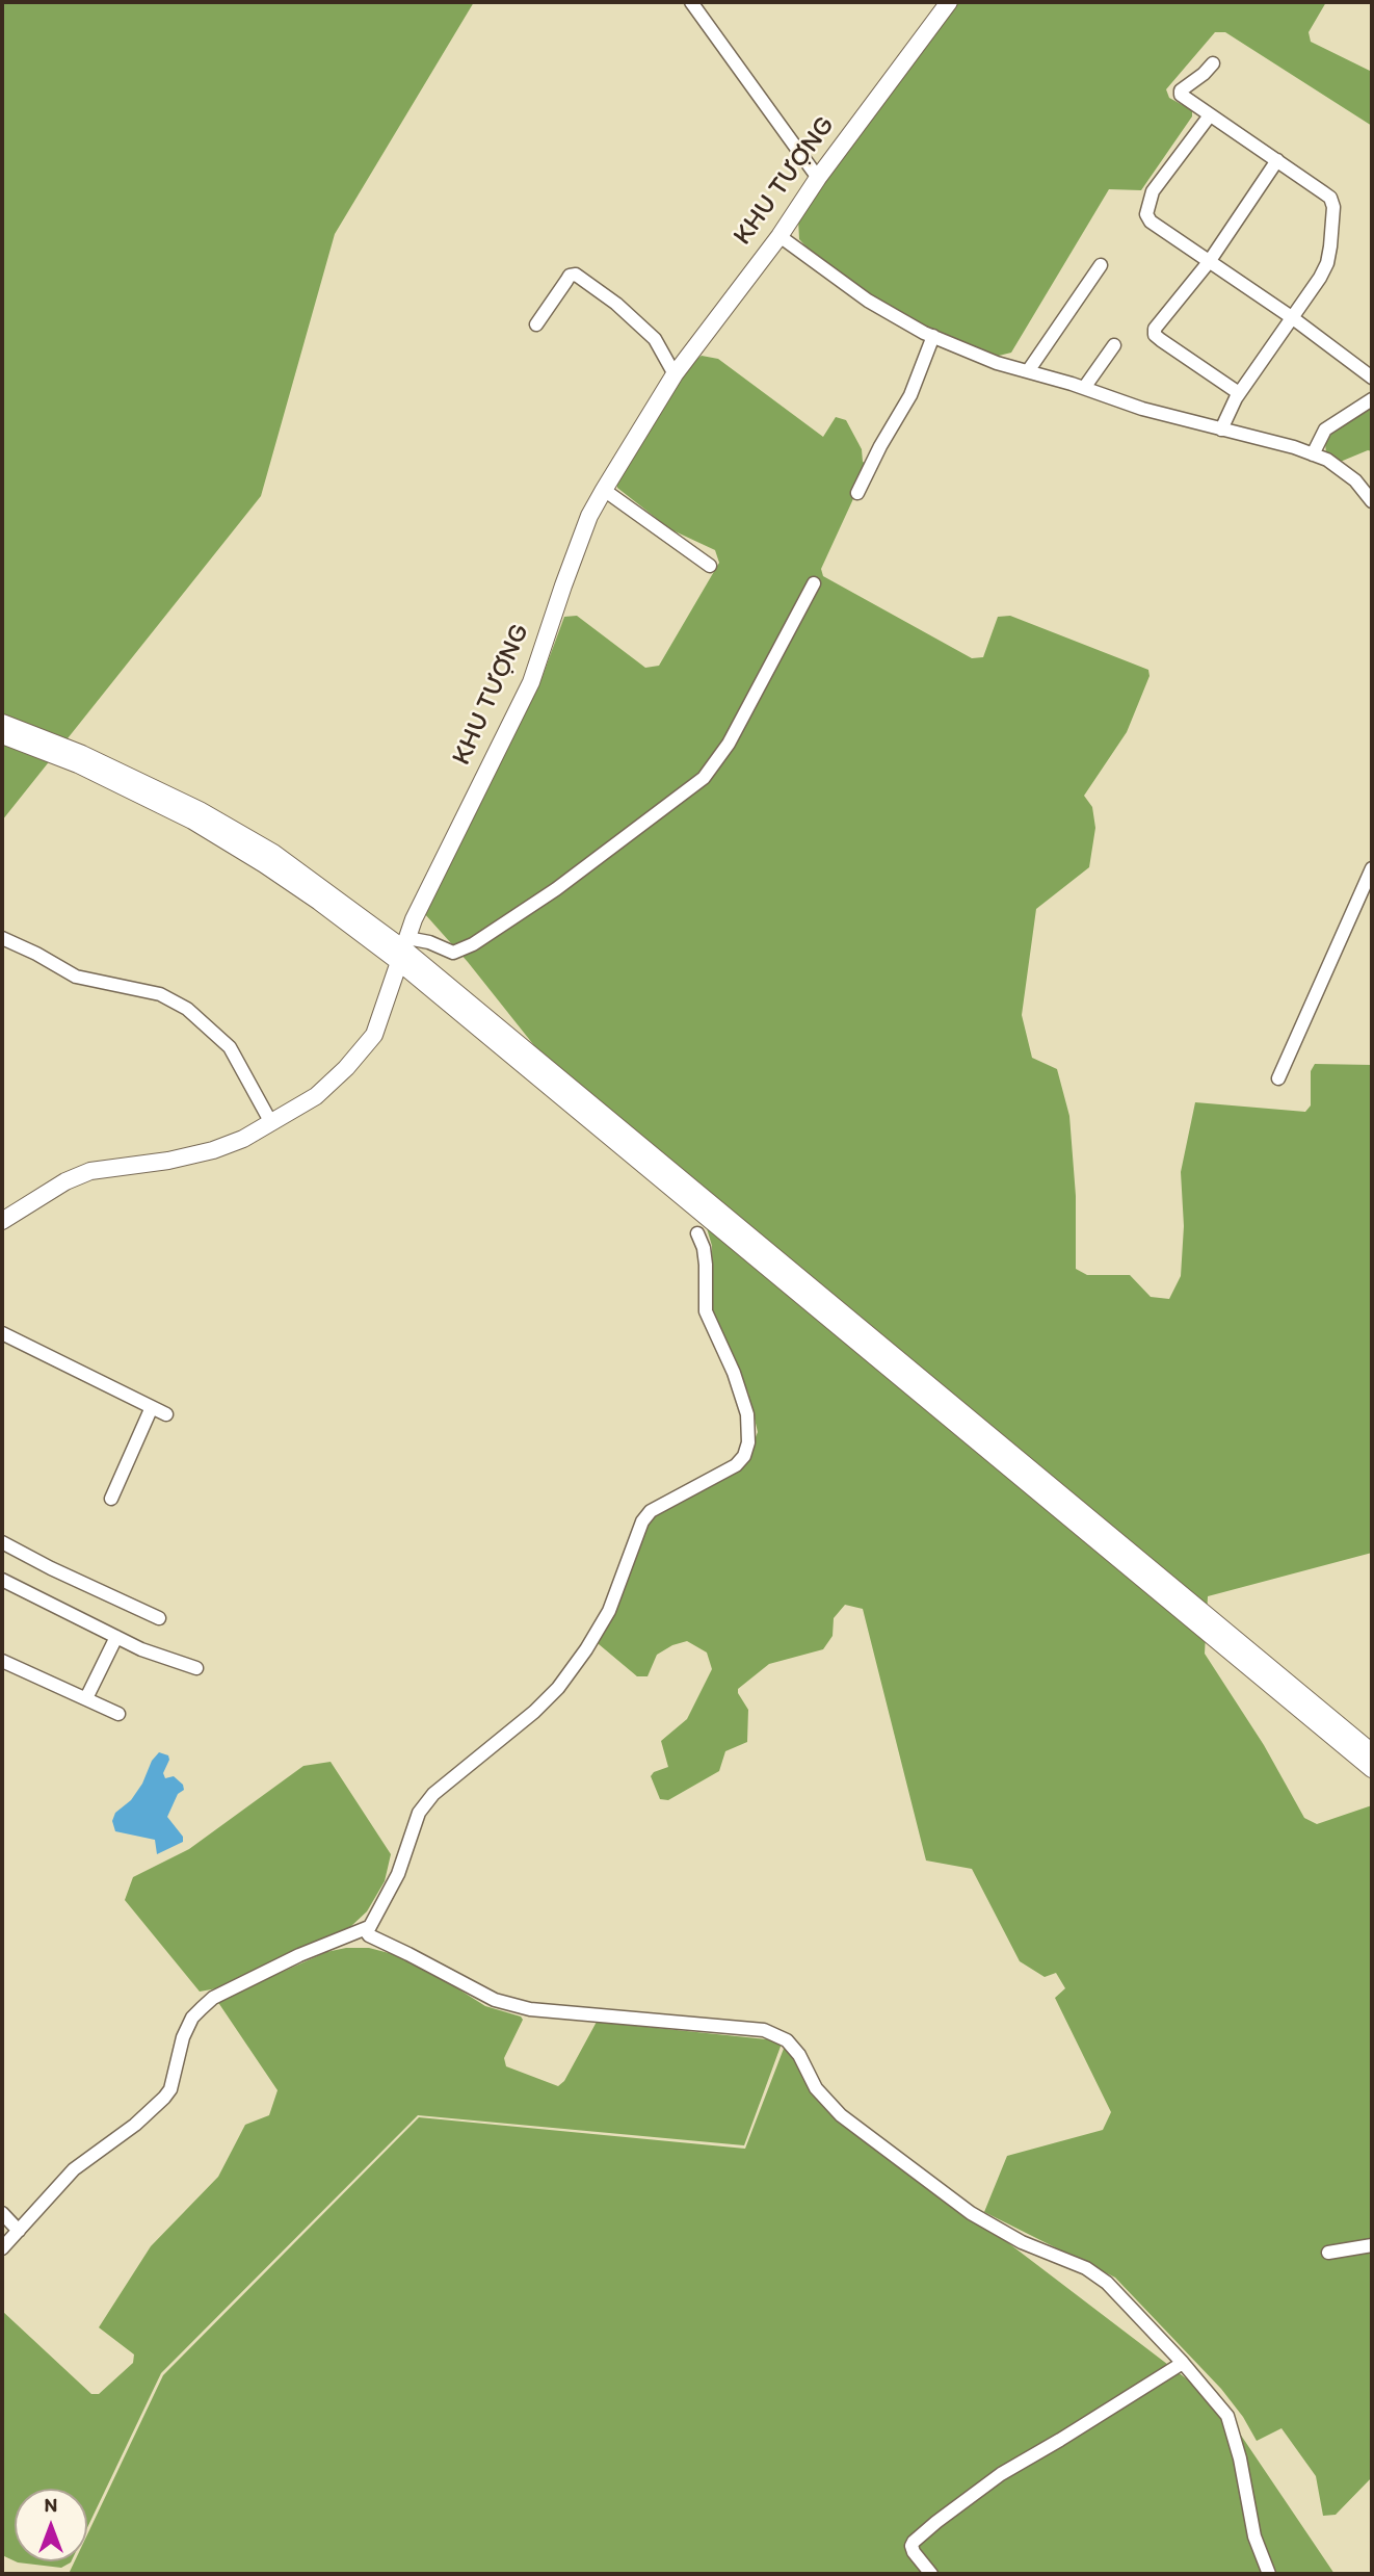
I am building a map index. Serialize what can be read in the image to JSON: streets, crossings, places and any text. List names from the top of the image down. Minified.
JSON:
{"streets":{"main road":["KHU TƯỢNG"]},"north":"top"}
